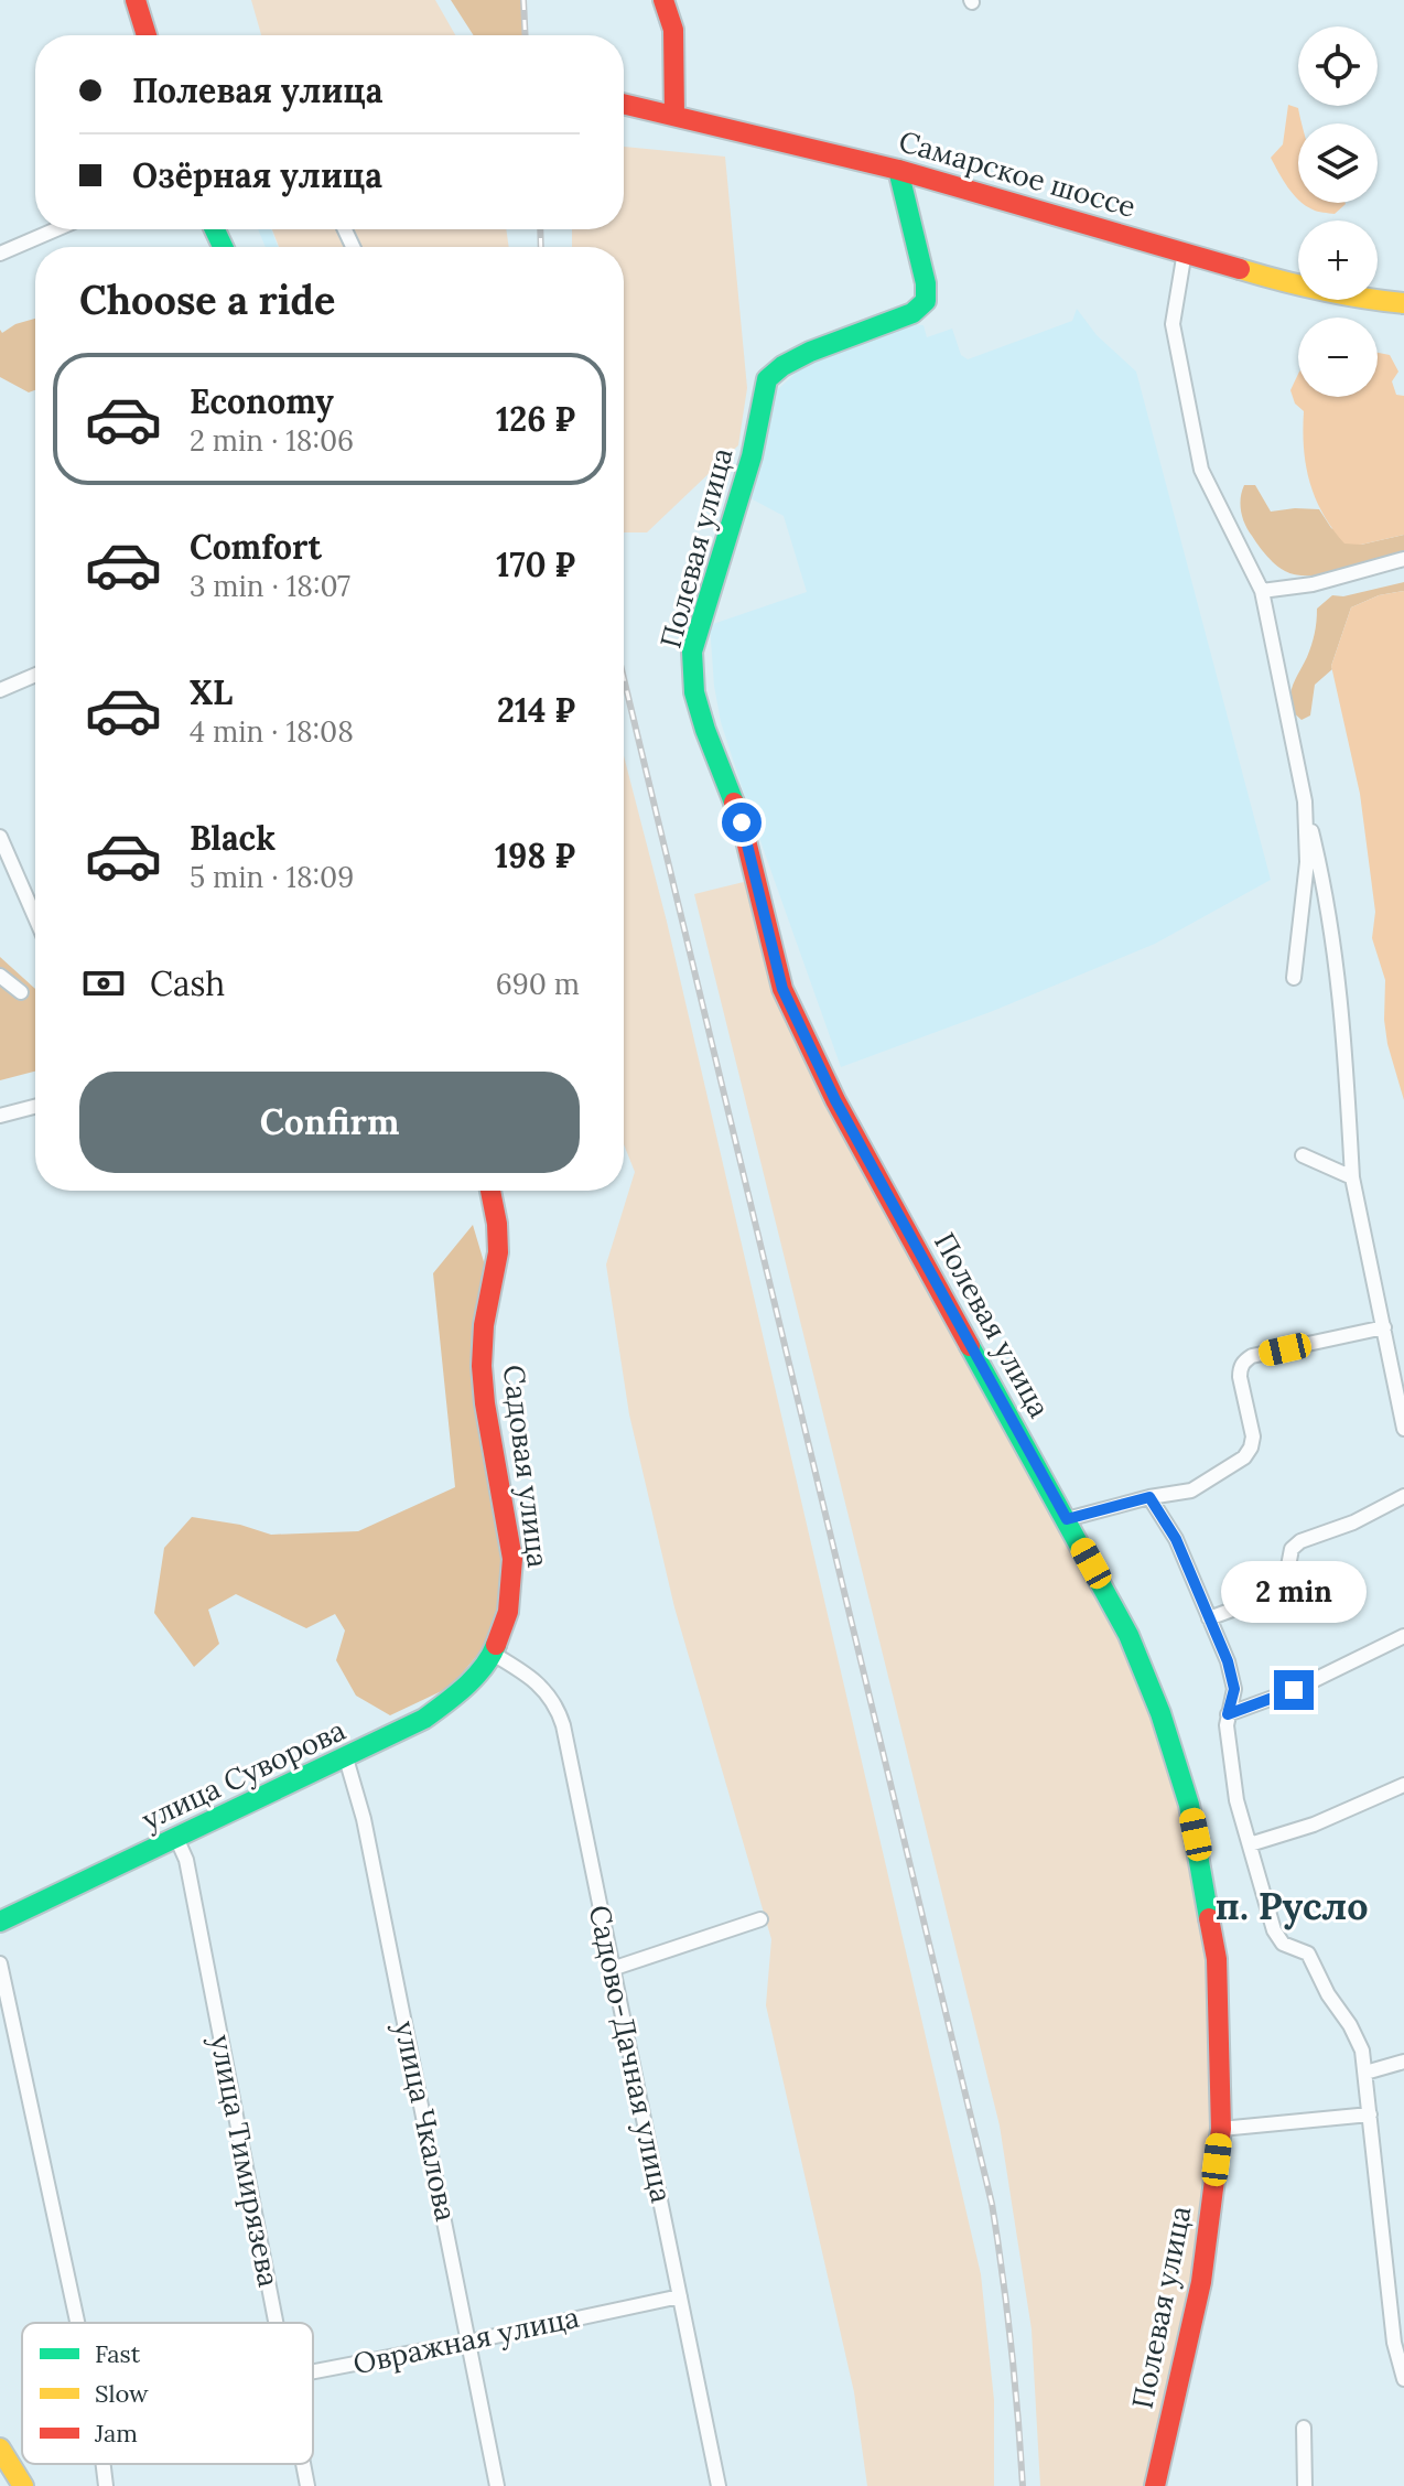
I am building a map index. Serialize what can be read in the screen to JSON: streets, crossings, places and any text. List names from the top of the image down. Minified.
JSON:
{"streets":{"street":["Самарское шоссе","Полевая улица","Садовая улица","улица Суворова","Садово-Дачная улица","улица Чкалова","улица Тимирязева","Овражная улица"]},"crossings":[["Самарское шоссе","Полевая улица"],["Садовая улица","улица Суворова"],["Садовая улица","Садово-Дачная улица"],["улица Суворова","Садово-Дачная улица"],["улица Суворова","улица Чкалова"],["улица Суворова","улица Тимирязева"],["Садово-Дачная улица","Овражная улица"],["улица Чкалова","Овражная улица"]],"districts":["п. Русло"],"legend":["Fast","Slow","Jam"],"page":{"map_buttons":["+","−"],"banner":["Полевая улица","Озёрная улица"],"heading":"Choose a ride","list":[{"name":"Economy","note":"2 min · 18:06","value":"126 ₽"},{"name":"Comfort","note":"3 min · 18:07","value":"170 ₽"},{"name":"XL","note":"4 min · 18:08","value":"214 ₽"},{"name":"Black","note":"5 min · 18:09","value":"198 ₽"}],"pay":["Cash","690 m"],"buttons":"Confirm","bubble":"2 min"}}
